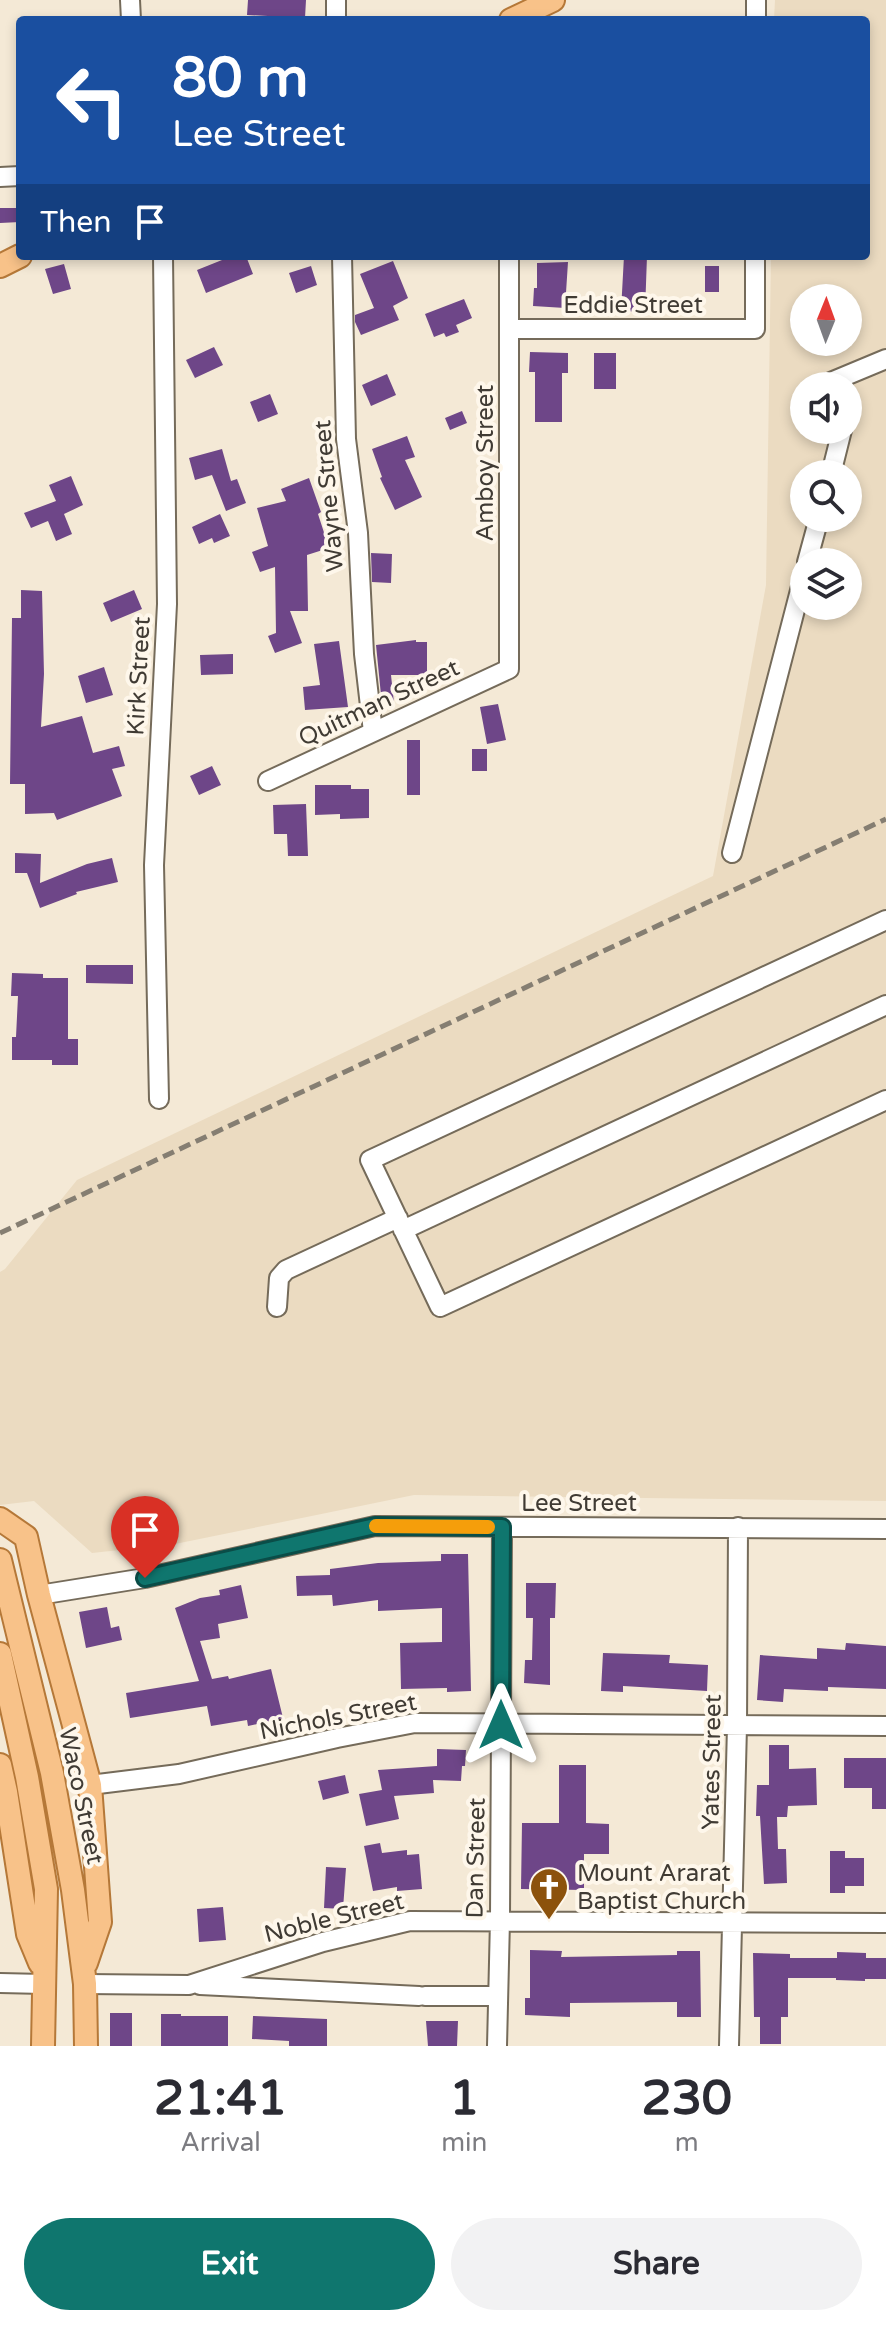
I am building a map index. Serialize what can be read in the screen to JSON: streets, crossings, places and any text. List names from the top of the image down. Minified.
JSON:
{"streets":{"main road":["Waco Street"],"street":["Eddie Street","Amboy Street","Wayne Street","Kirk Street","Quitman Street","Lee Street","Nichols Street","Yates Street","Dan Street","Noble Street"]},"crossings":[["Eddie Street","Amboy Street"],["Amboy Street","Quitman Street"],["Wayne Street","Quitman Street"],["Lee Street","Yates Street"],["Lee Street","Dan Street"],["Nichols Street","Yates Street"],["Nichols Street","Dan Street"],["Yates Street","Noble Street"],["Waco Street","Noble Street"],["Dan Street","Noble Street"]],"places":{"church":["Mount Ararat Baptist Church"]},"north":"top","page":{"turn":["80 m","Lee Street"],"then":"Then","eta":["21:41","Arrival","1","min","230","m"],"buttons":["Exit","Share"]}}
